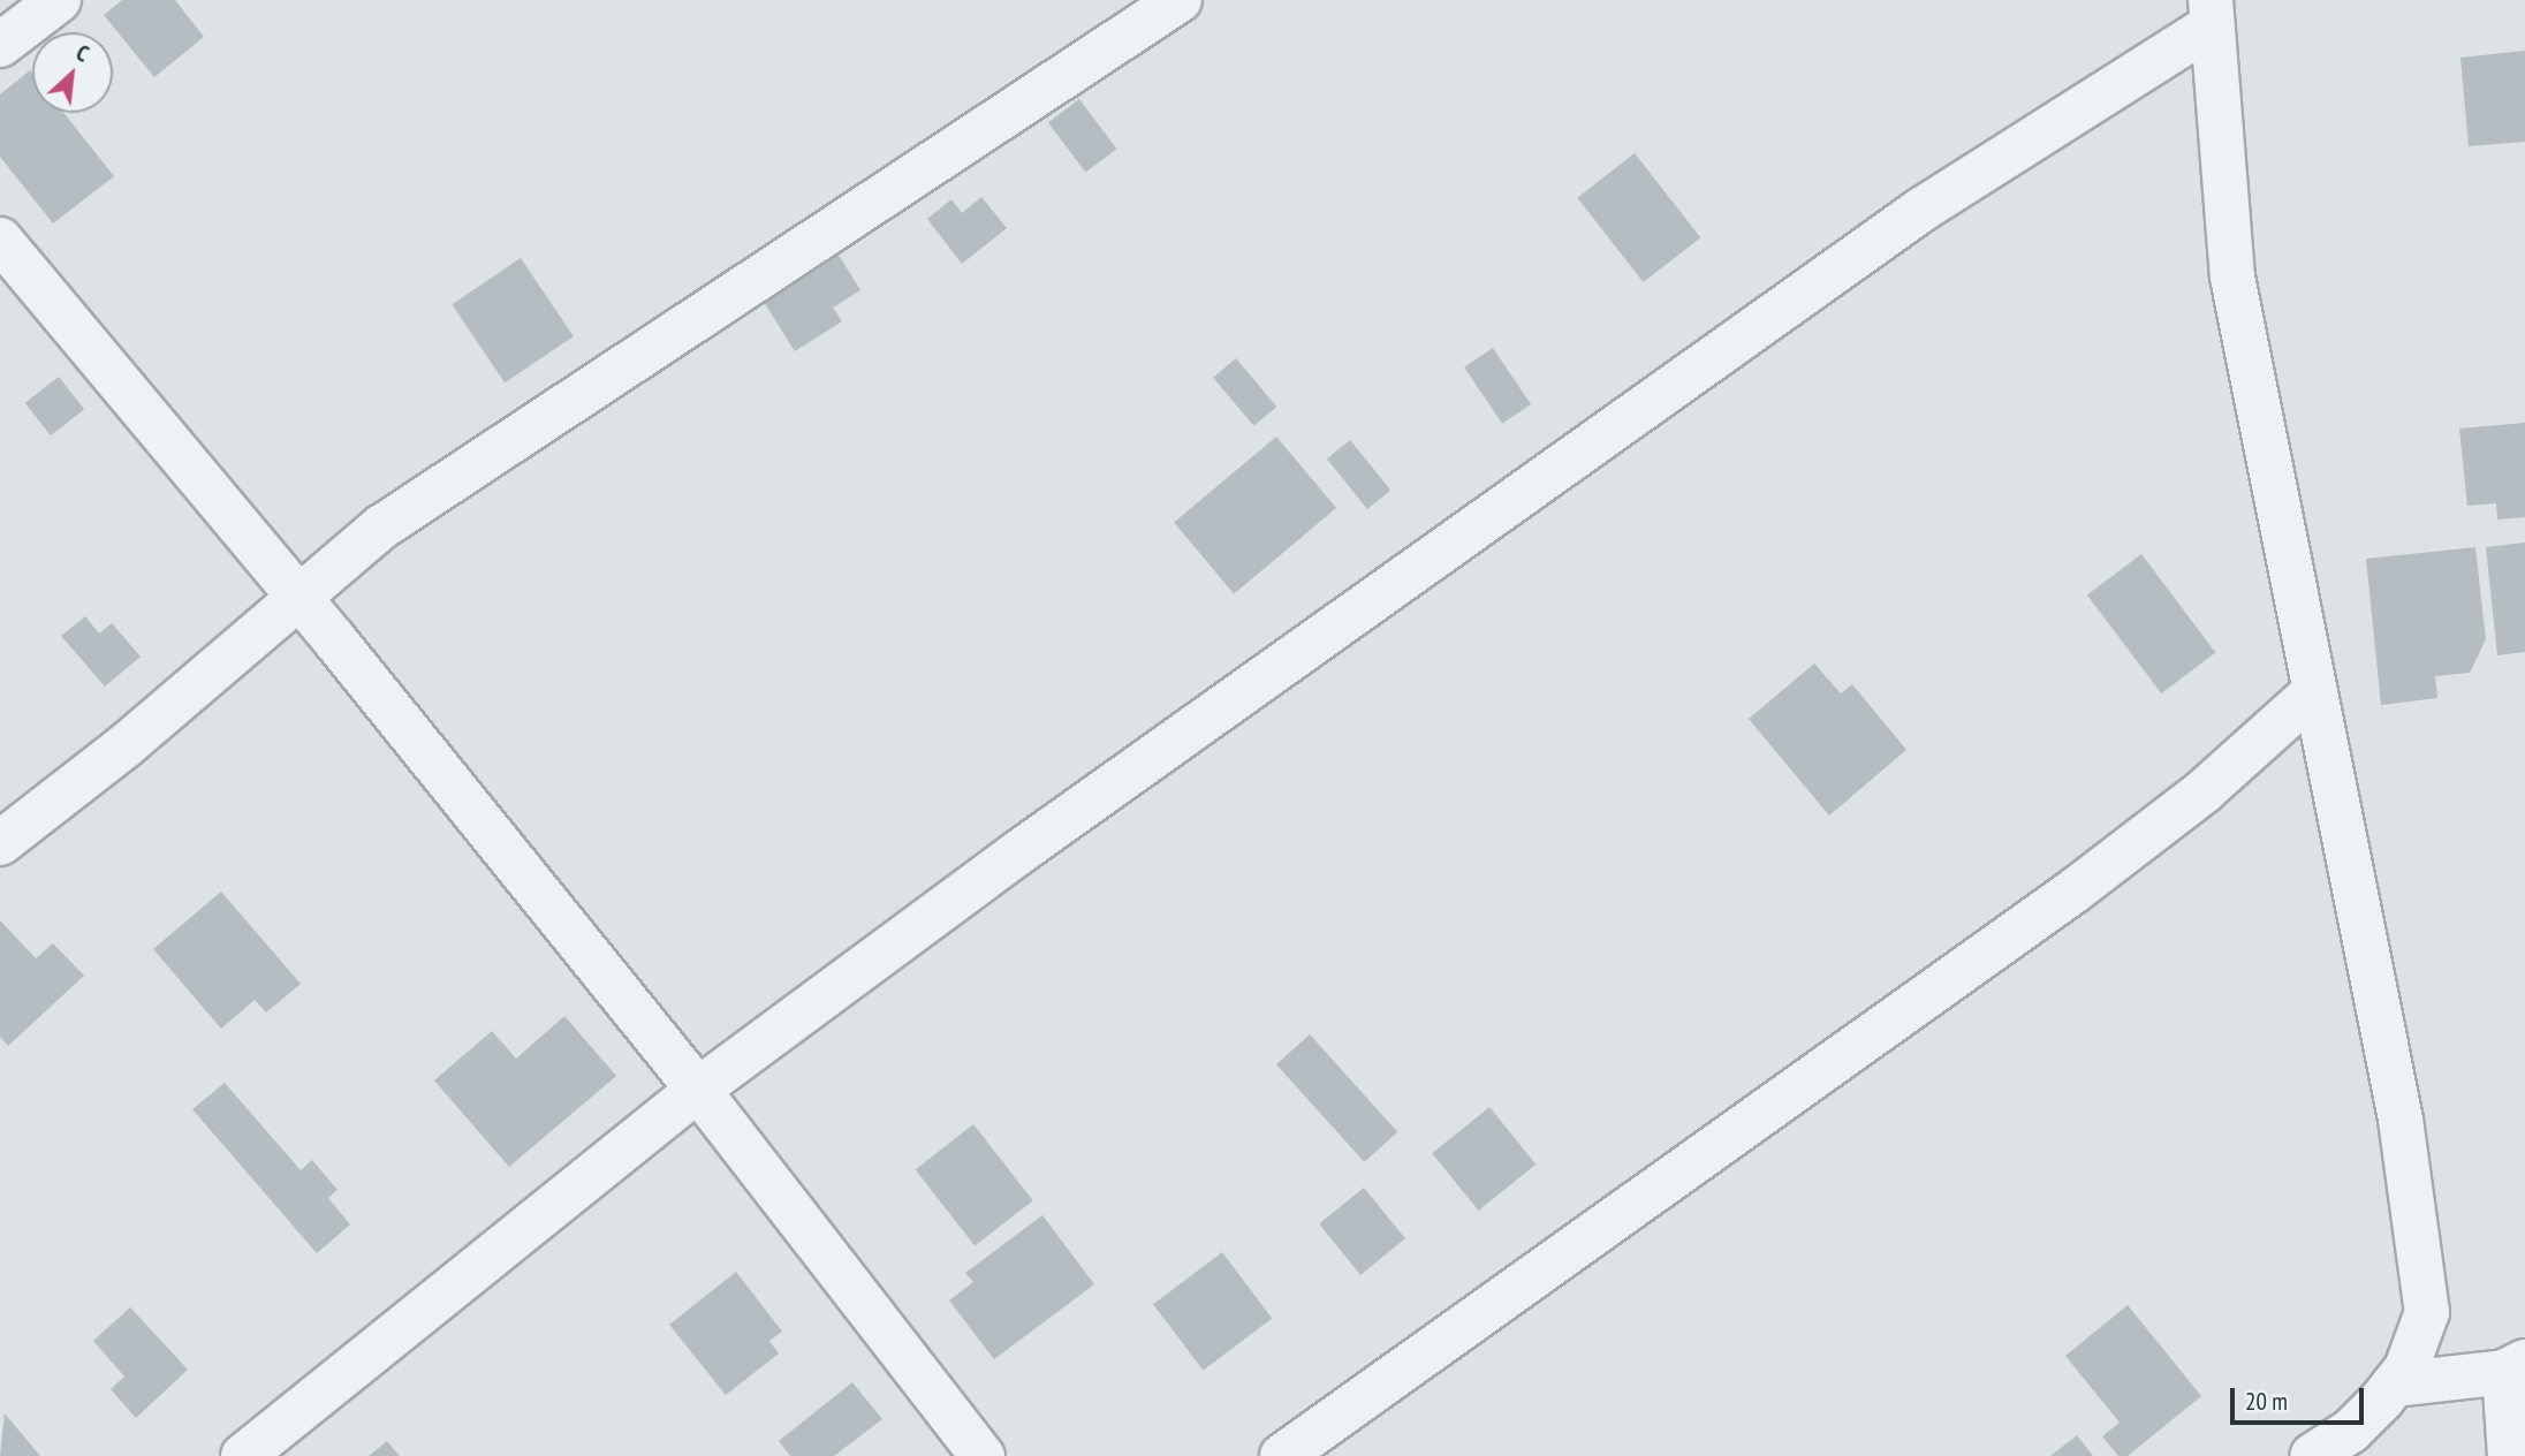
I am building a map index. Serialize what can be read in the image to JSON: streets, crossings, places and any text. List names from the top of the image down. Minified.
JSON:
{"scale_bar":"20 m","north":"top right"}
